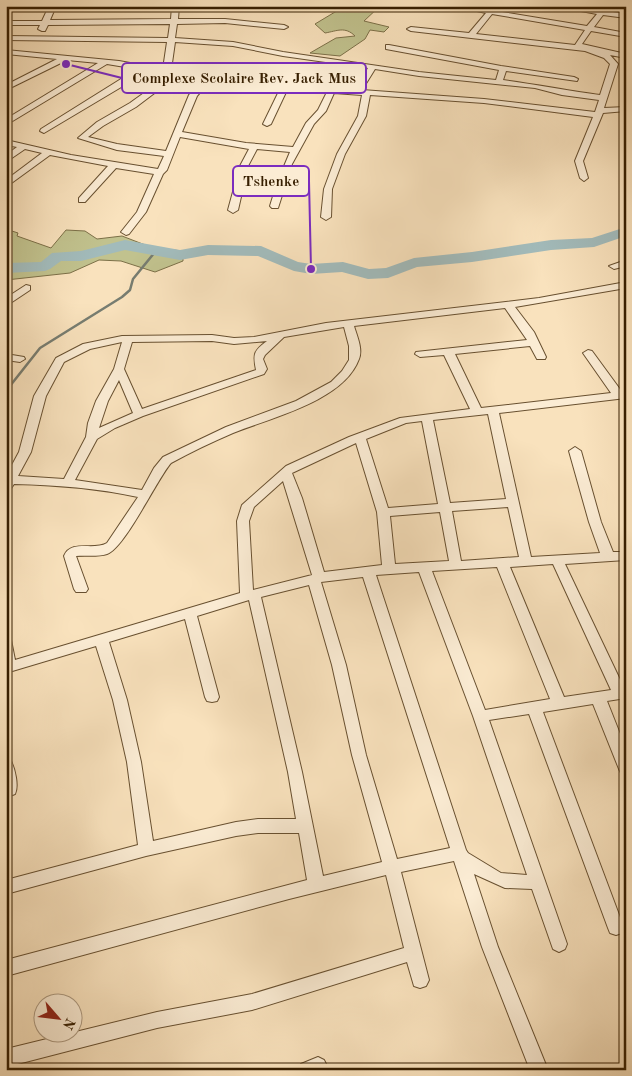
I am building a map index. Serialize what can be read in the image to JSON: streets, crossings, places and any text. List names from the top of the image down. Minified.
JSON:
{"places":["Complexe Scolaire Rev. Jack Mus","Tshenke"],"north":"bottom right"}
